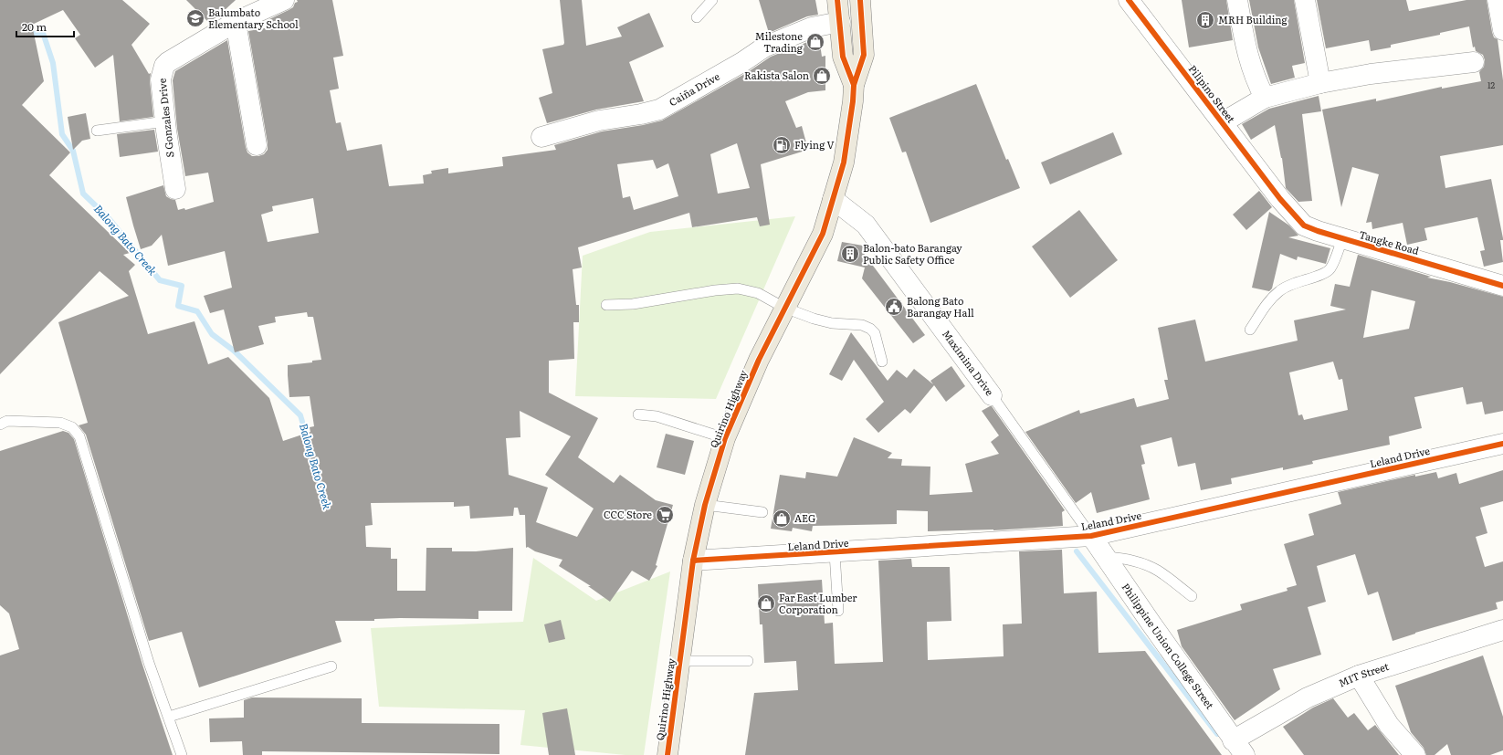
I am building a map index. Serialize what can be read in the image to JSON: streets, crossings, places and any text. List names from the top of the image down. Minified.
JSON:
{"streets":{"main road":["Quirino Highway"],"street":["Caiña Drive","Pilipino Street","S Gonzales Drive","Tangke Road","Maximina Drive","Leland Drive","Philippine Union College Street","MIT Street"]},"crossings":[["Caiña Drive","Quirino Highway"],["Pilipino Street","Tangke Road"],["Maximina Drive","Quirino Highway"],["Maximina Drive","Leland Drive"],["Maximina Drive","Philippine Union College Street"],["Quirino Highway","Leland Drive"],["Leland Drive","Philippine Union College Street"],["Philippine Union College Street","MIT Street"]],"water":["Balong Bato Creek"],"places":{"school or university":["Balumbato Elementary School"],"building":["MRH Building","Balon-bato Barangay Public Safety Office"],"shop":["Milestone Trading","Rakista Salon","AEG","Far East Lumber Corporation"],"fuel station":["Flying V"],"public building":["Balong Bato Barangay Hall"],"supermarket":["CCC Store"]},"house_numbers":["12"],"scale_bar":"20 m"}
